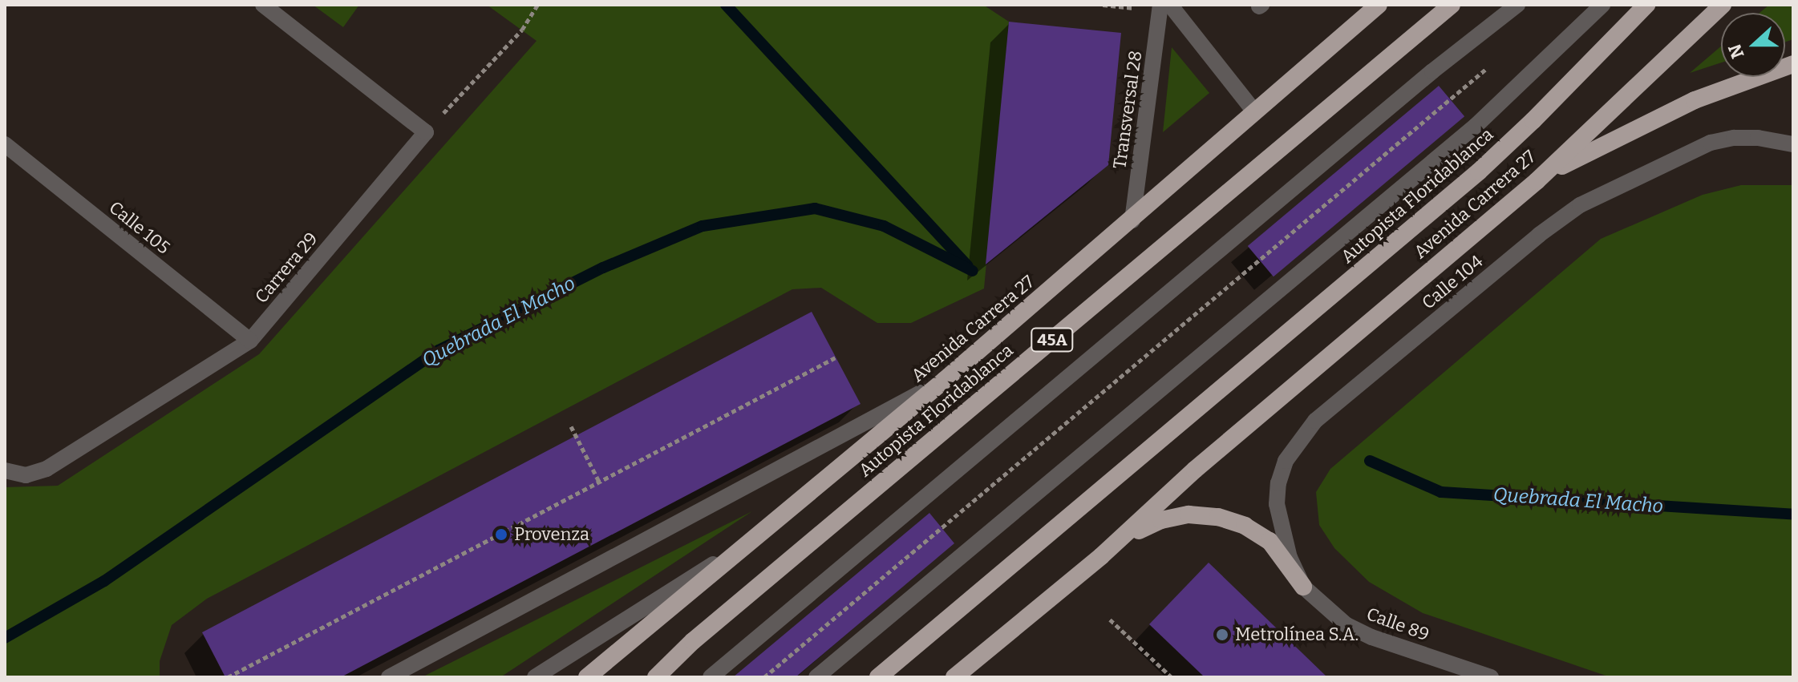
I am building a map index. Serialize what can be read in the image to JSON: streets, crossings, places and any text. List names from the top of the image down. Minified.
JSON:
{"streets":{"highway":["Autopista Floridablanca","Avenida Carrera 27","45A"],"street":["Transversal 28","Calle 105","Carrera 29","Calle 104","Calle 89"]},"crossings":[["Transversal 28","Avenida Carrera 27"],["Calle 105","Carrera 29"],["Calle 104","Calle 89"]],"water":["Quebrada El Macho"],"places":["Provenza","Metrolínea S.A."],"north":"left"}
